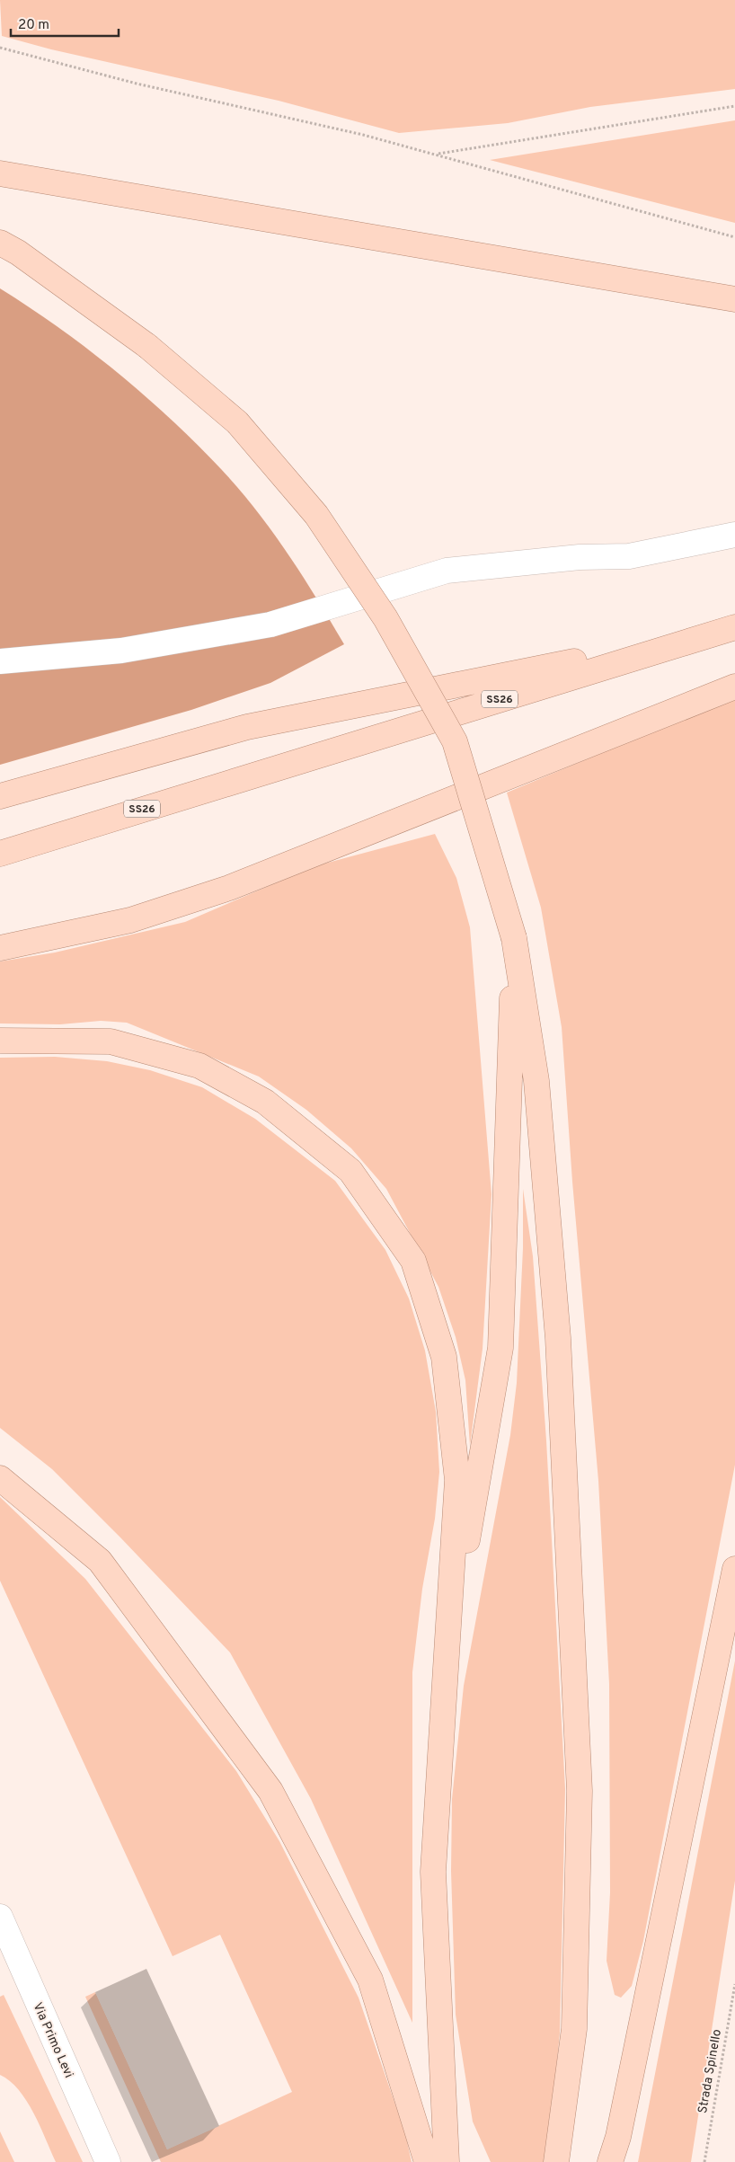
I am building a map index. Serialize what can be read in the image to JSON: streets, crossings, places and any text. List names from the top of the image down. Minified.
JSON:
{"streets":{"main road":["SS26"],"street":["Via Primo Levi"],"path":["Strada Spinello"]},"scale_bar":"20 m"}
